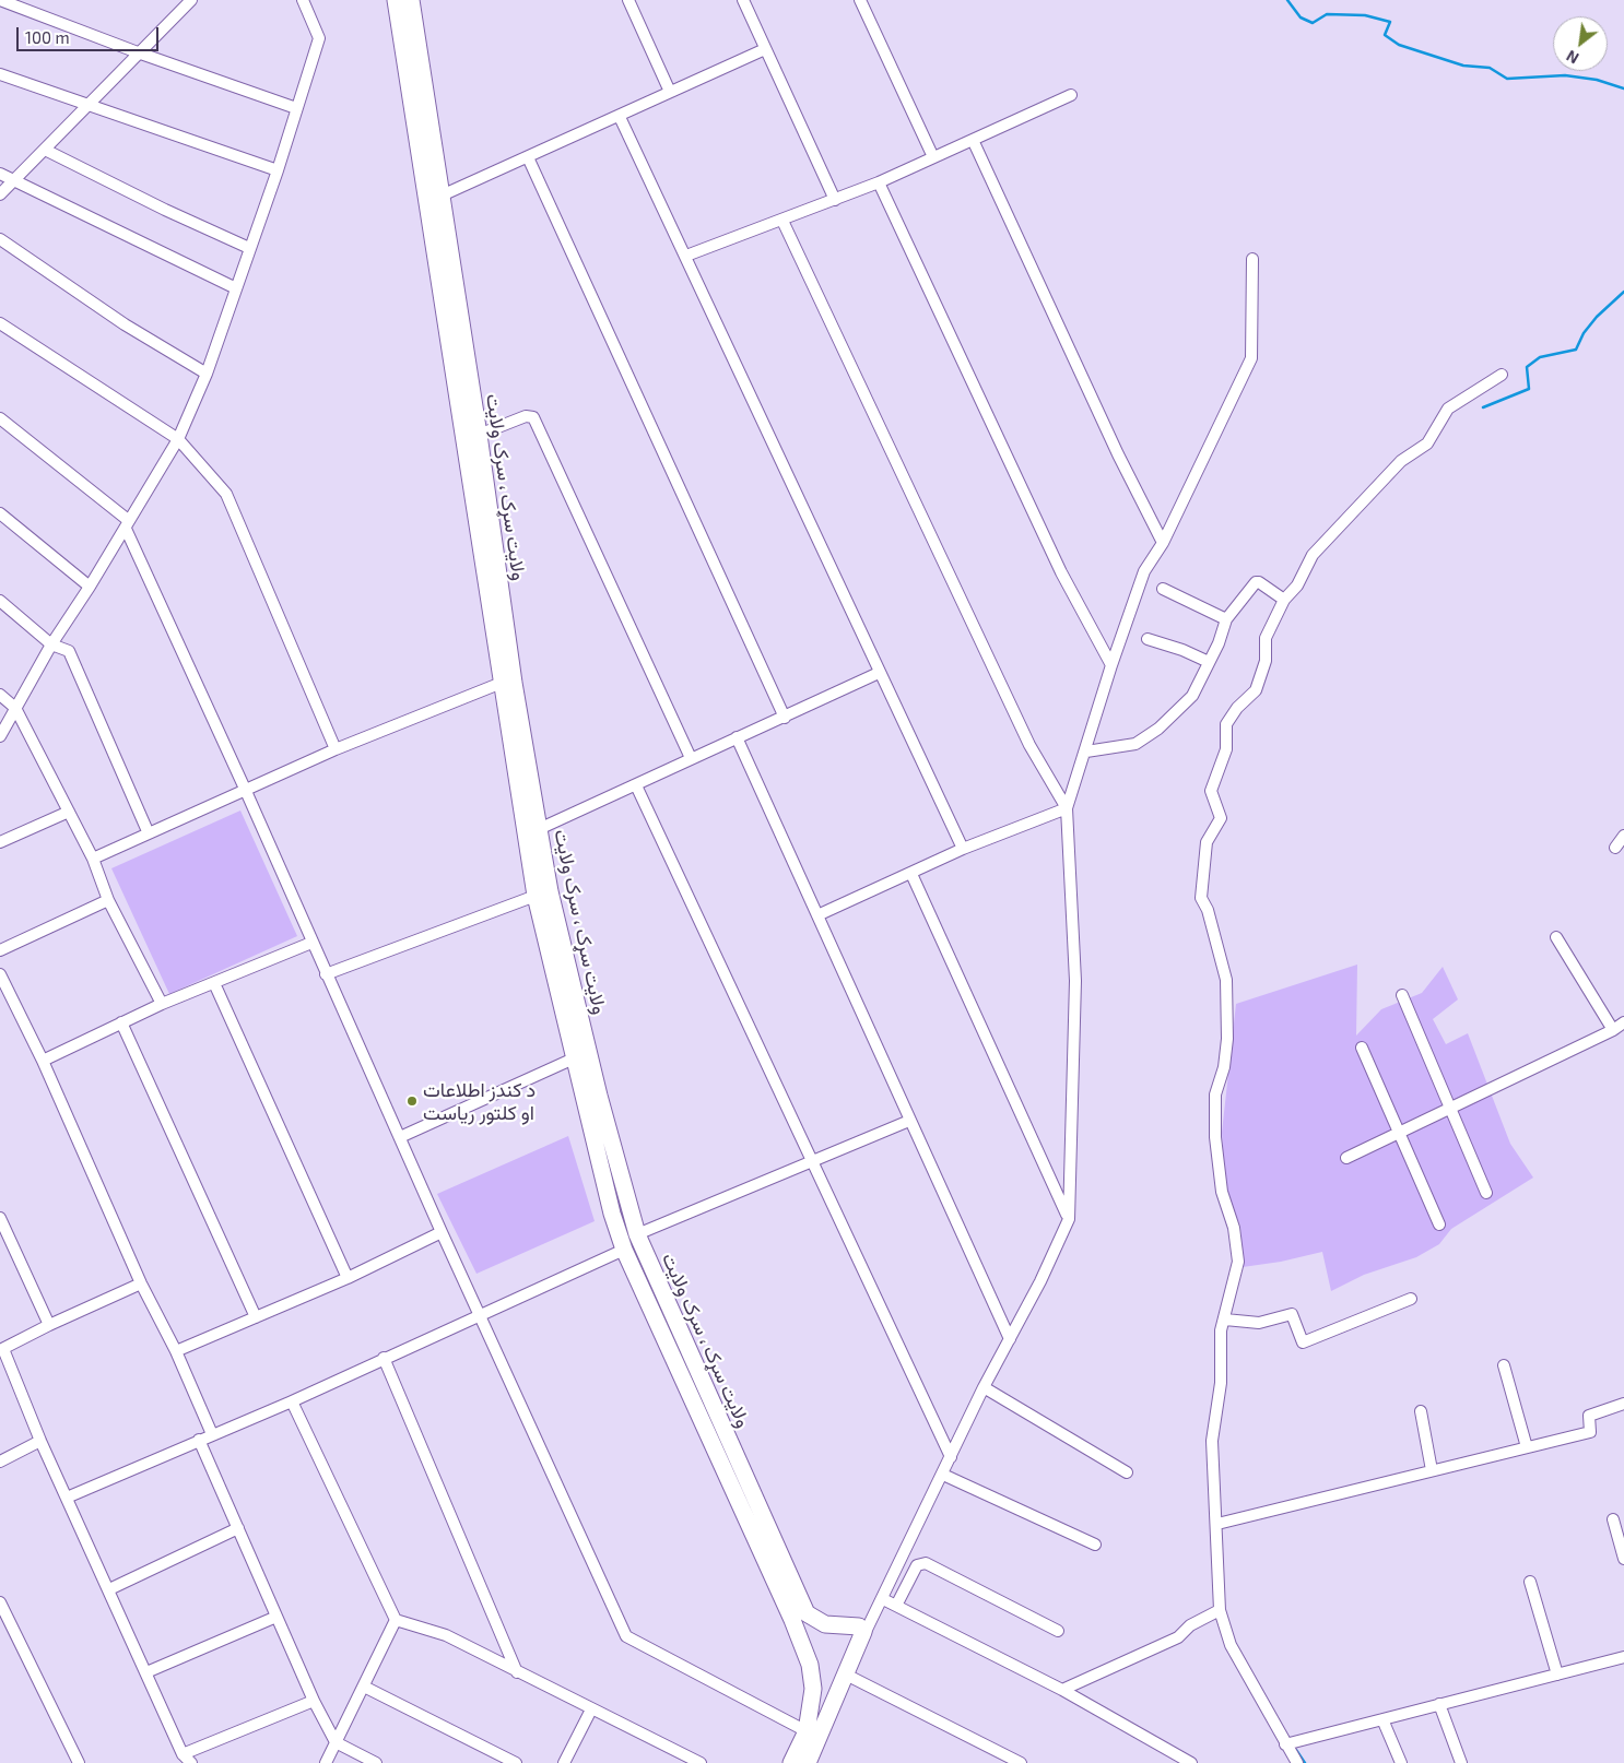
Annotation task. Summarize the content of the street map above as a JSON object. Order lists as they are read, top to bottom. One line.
{"streets":{"main road":["ولایت سړک ، سرک ولایت"]},"places":["د کندز اطلاعات او کلتور ریاست"],"scale_bar":"100 m","north":"bottom left"}
